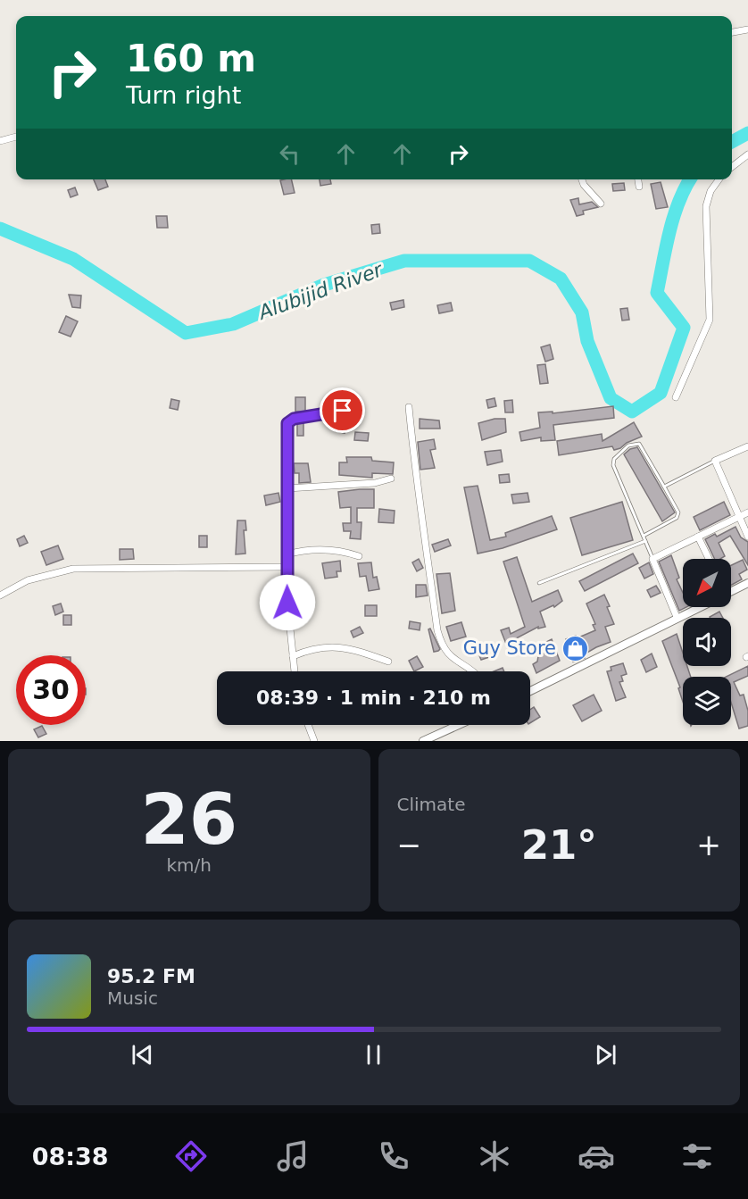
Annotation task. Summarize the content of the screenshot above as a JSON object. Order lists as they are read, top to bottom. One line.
{"water":["Alubijid River"],"places":{"shop":["Guy Store"]},"north":"bottom left","page":{"turn":["160 m","Turn right"],"limit":"30","trip":"08:39 · 1 min · 210 m","tile":[["26","km/h"],"Climate"],"heat":["−","21°","+"],"song":["95.2 FM","Music"],"tabs":"08:38"}}
